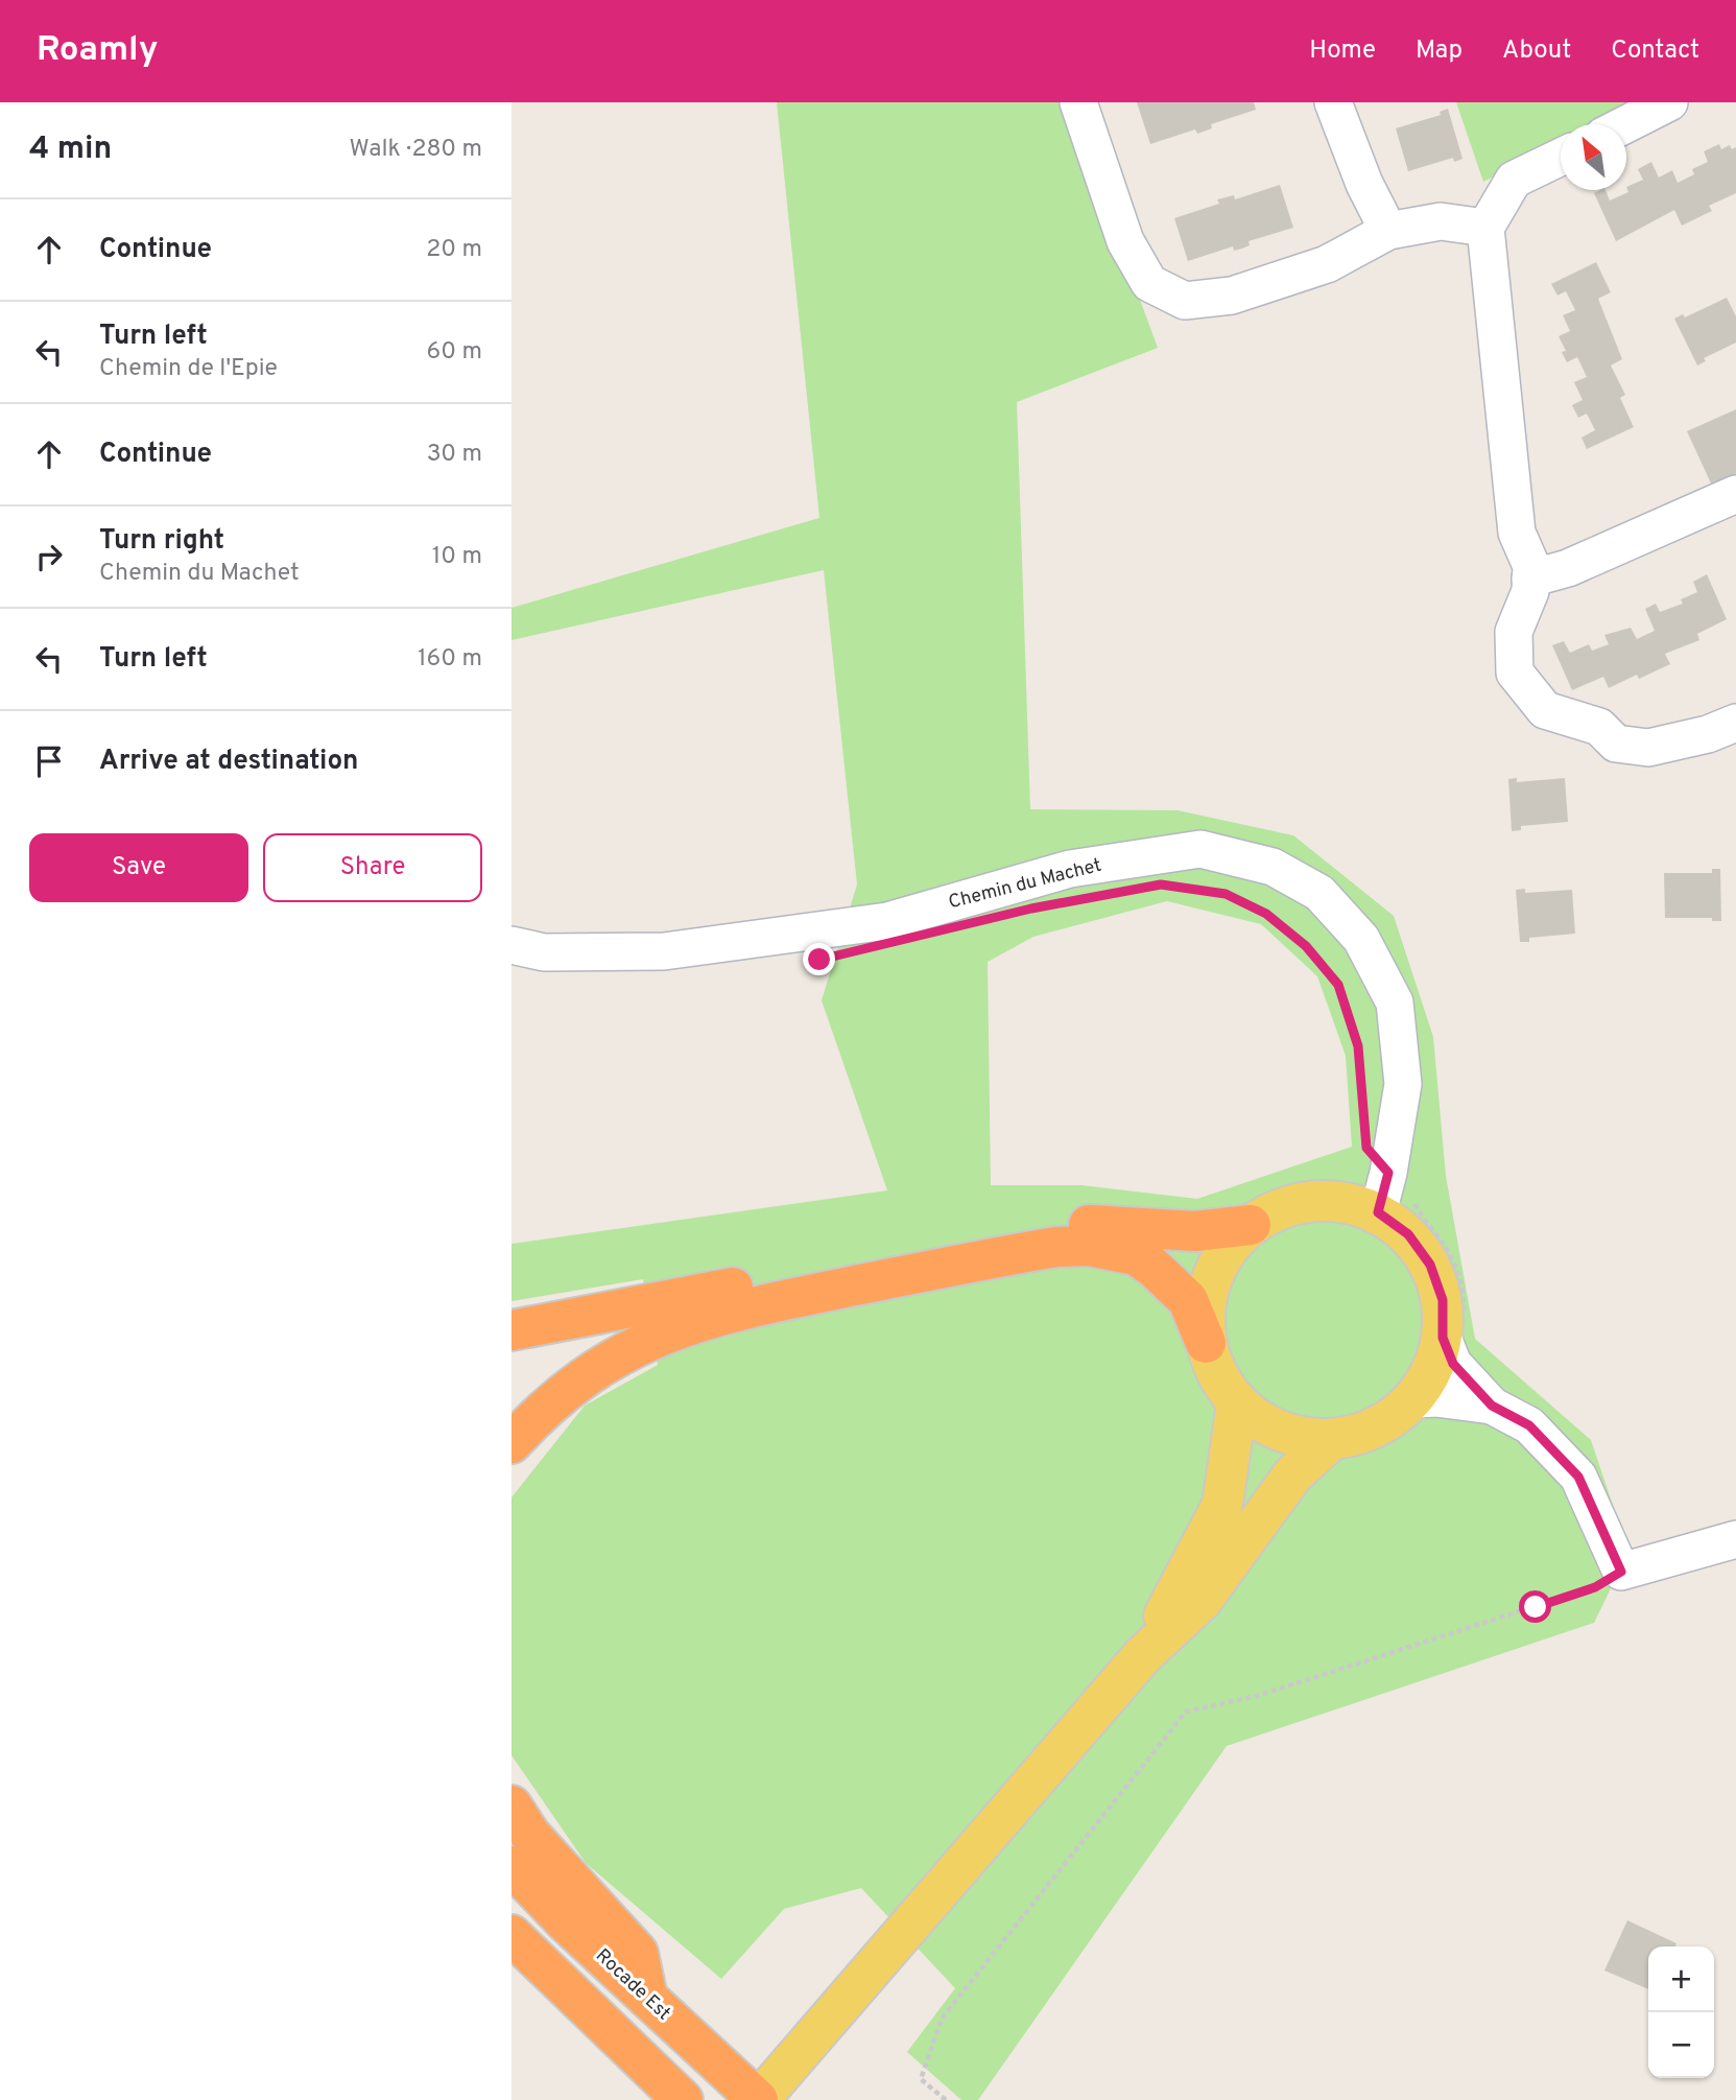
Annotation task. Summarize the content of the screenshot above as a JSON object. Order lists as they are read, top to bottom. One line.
{"streets":{"highway":["Rocade Est"],"street":["Chemin du Machet"]},"north":"top left","page":{"header":"Roamly","nav":["Home","Map","About","Contact"],"heading":["4 min","Walk · 280 m"],"list":[["Continue","20 m"],["Turn left","Chemin de l'Epie","60 m"],["Continue","30 m"],["Turn right","Chemin du Machet","10 m"],["Turn left","160 m"],"Arrive at destination"],"buttons":["Save","Share"],"map_buttons":["+","−"]}}
